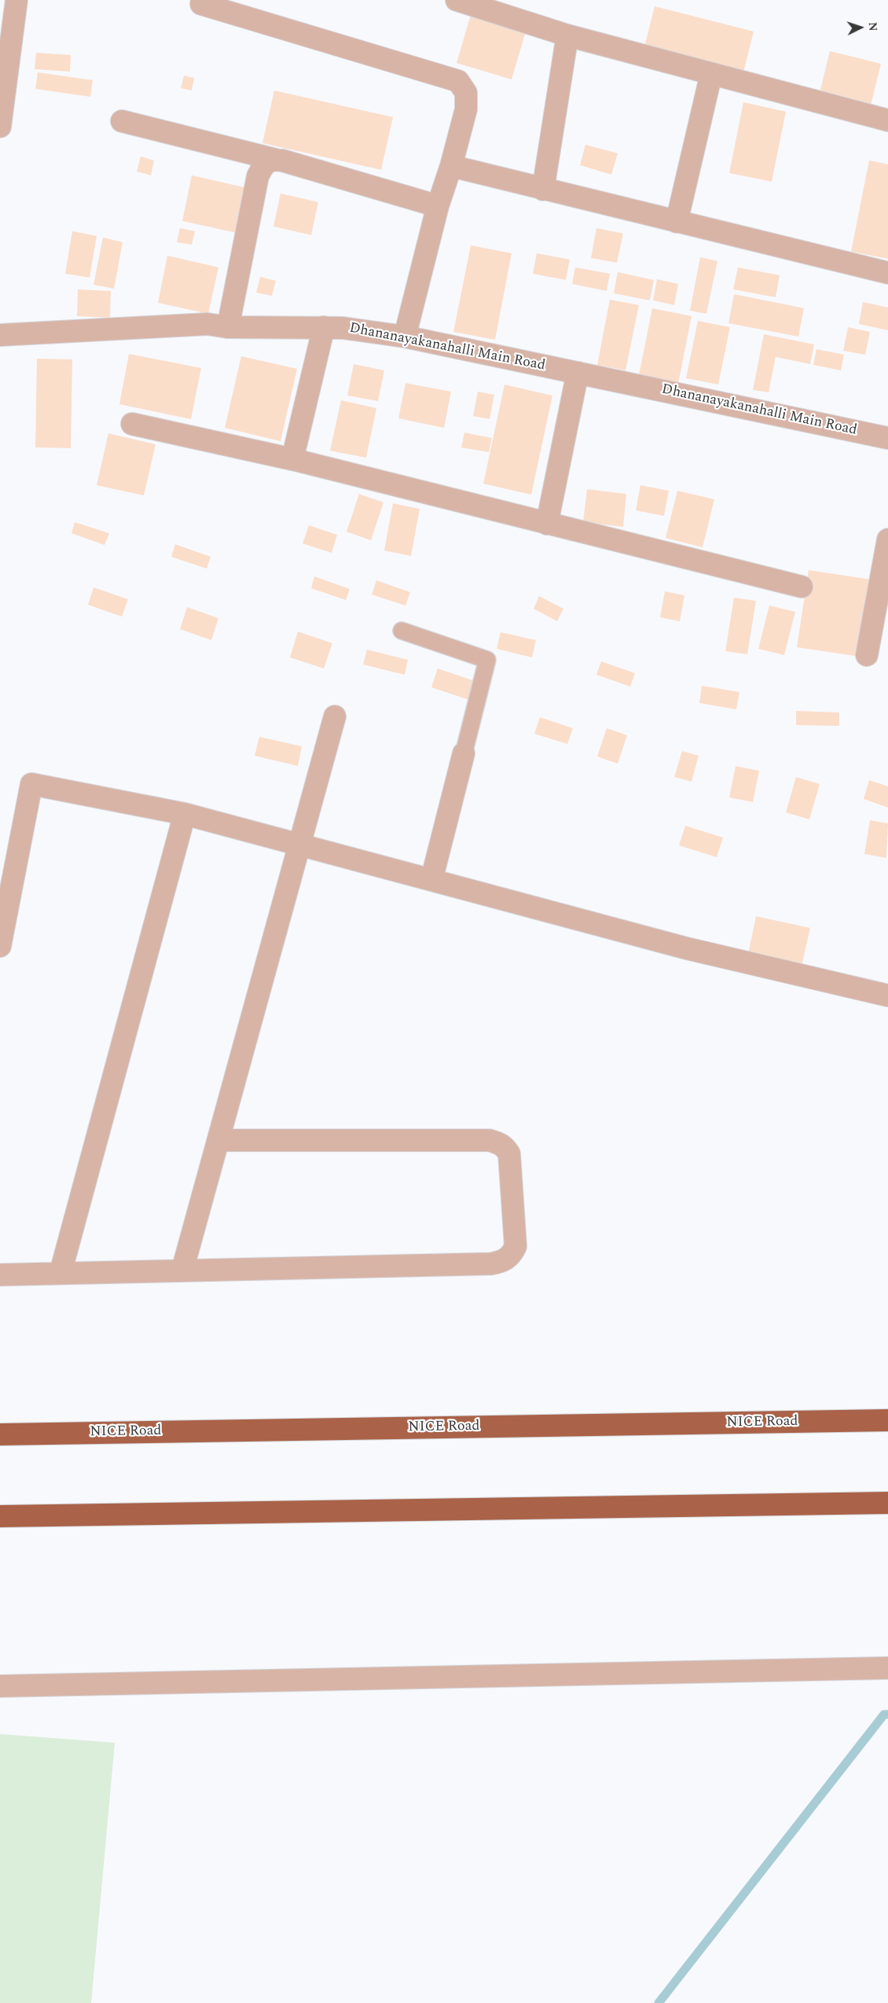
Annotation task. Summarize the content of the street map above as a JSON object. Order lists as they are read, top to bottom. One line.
{"streets":{"highway":["NICE Road"],"street":["Dhananayakanahalli Main Road"]},"north":"right"}
